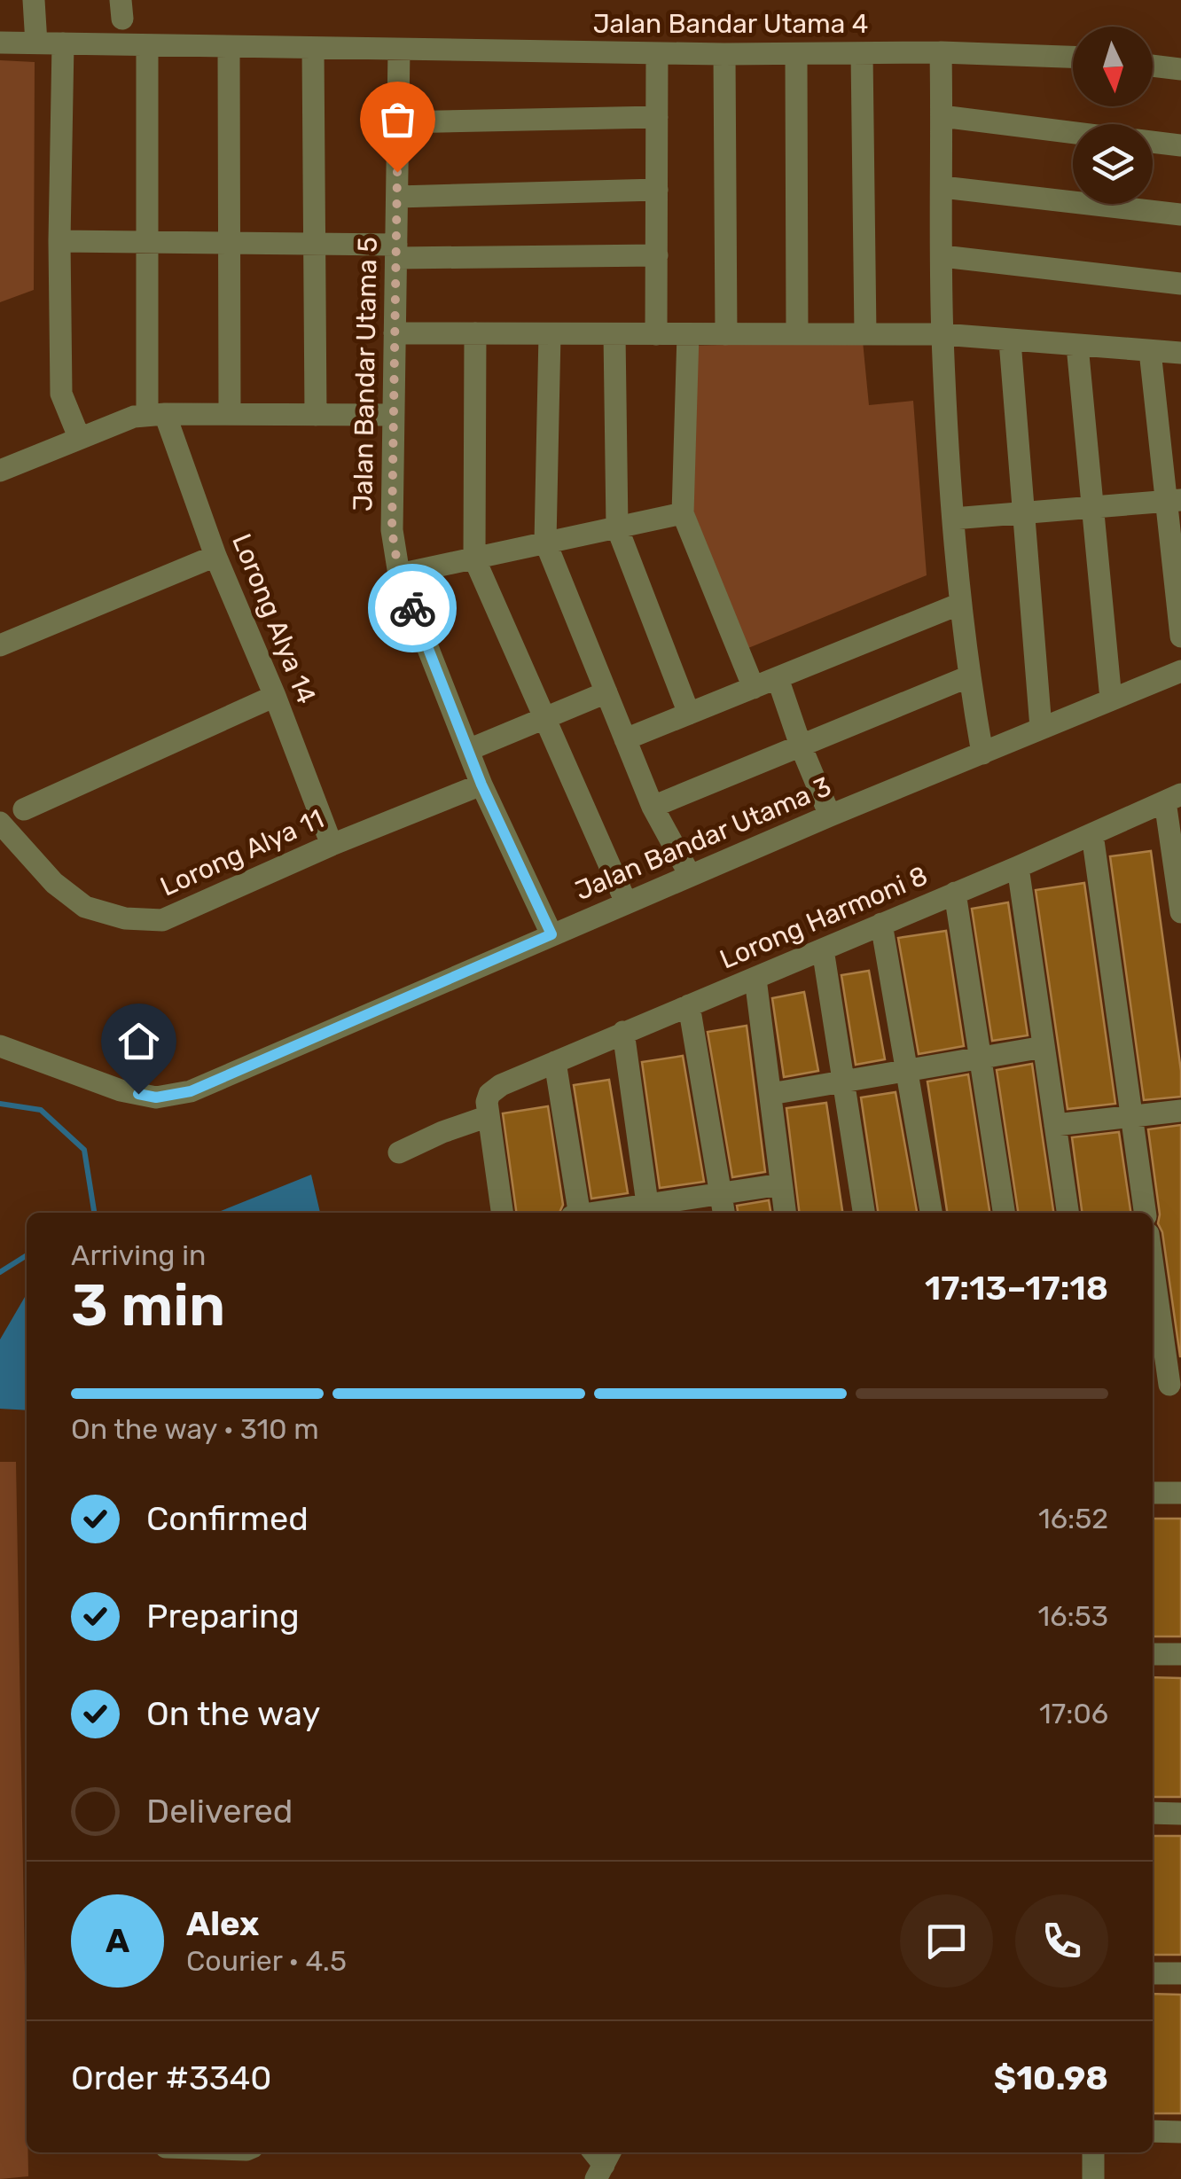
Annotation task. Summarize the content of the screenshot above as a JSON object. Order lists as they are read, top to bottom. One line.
{"streets":{"street":["Jalan Bandar Utama 4","Jalan Bandar Utama 5","Lorong Alya 14","Jalan Bandar Utama 3","Lorong Alya 11","Lorong Harmoni 8"]},"crossings":[["Jalan Bandar Utama 4","Jalan Bandar Utama 5"],["Jalan Bandar Utama 4","Lorong Alya 14"],["Jalan Bandar Utama 5","Jalan Bandar Utama 3"],["Jalan Bandar Utama 5","Lorong Alya 11"],["Lorong Alya 14","Lorong Alya 11"]],"north":"bottom","page":{"heading":["3 min","Arriving in","17:13–17:18"],"panel":["Alex","Courier · 4.5","Order #3340","$10.98"],"bar":"On the way · 310 m","list":[["Confirmed","16:52"],["Preparing","16:53"],["On the way","17:06"],"Delivered"],"round":"A"}}
